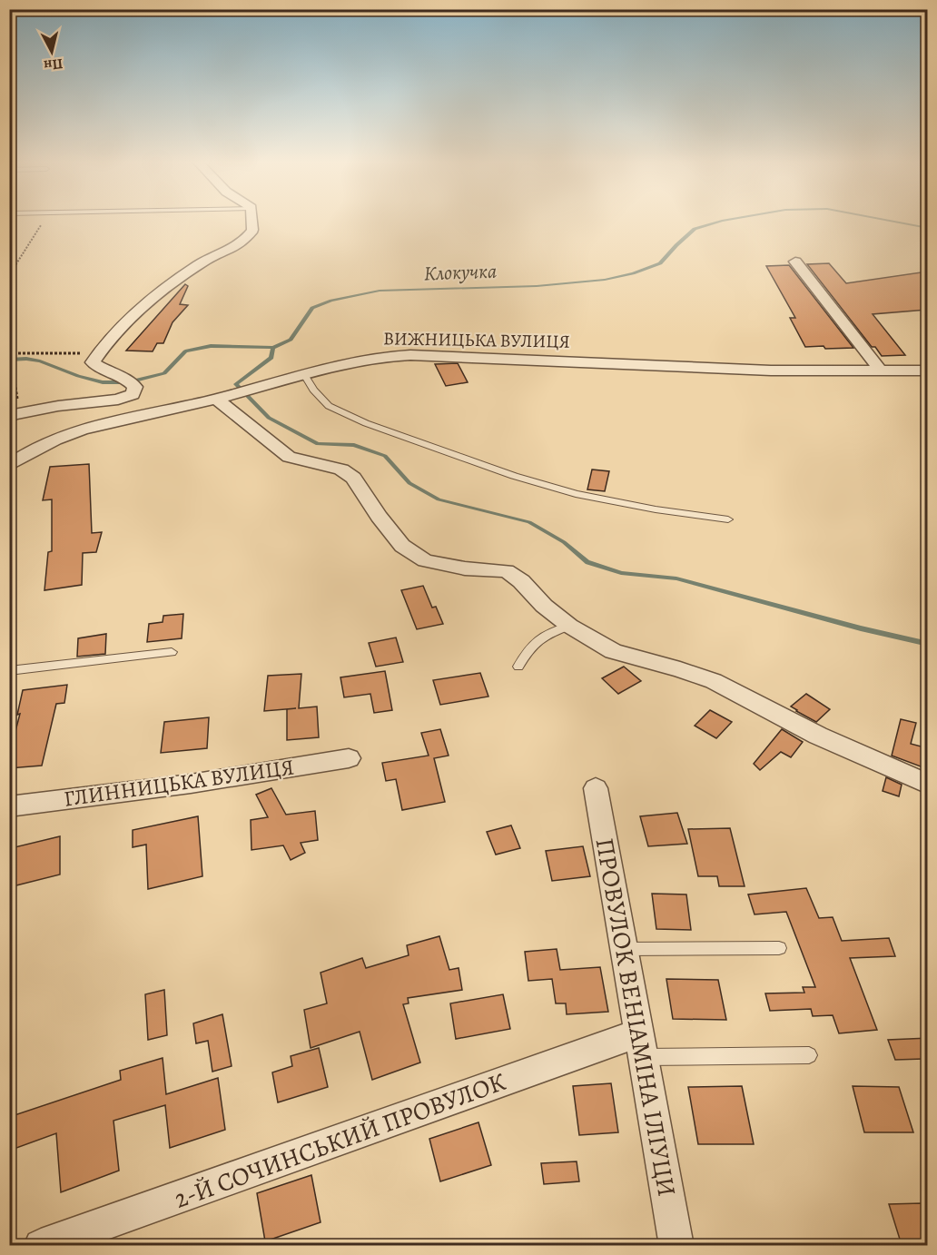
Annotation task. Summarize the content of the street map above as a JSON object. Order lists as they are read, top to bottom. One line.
{"streets":{"street":["ВИЖНИЦЬКА ВУЛИЦЯ","ГЛИННИЦЬКА ВУЛИЦЯ","ПРОВУЛОК ВЕНІАМІНА ІЛІУЦИ","2-Й СОЧИНСЬКИЙ ПРОВУЛОК"]},"crossings":[["ПРОВУЛОК ВЕНІАМІНА ІЛІУЦИ","2-Й СОЧИНСЬКИЙ ПРОВУЛОК"]],"water":["Клокучка"],"north":"bottom"}
